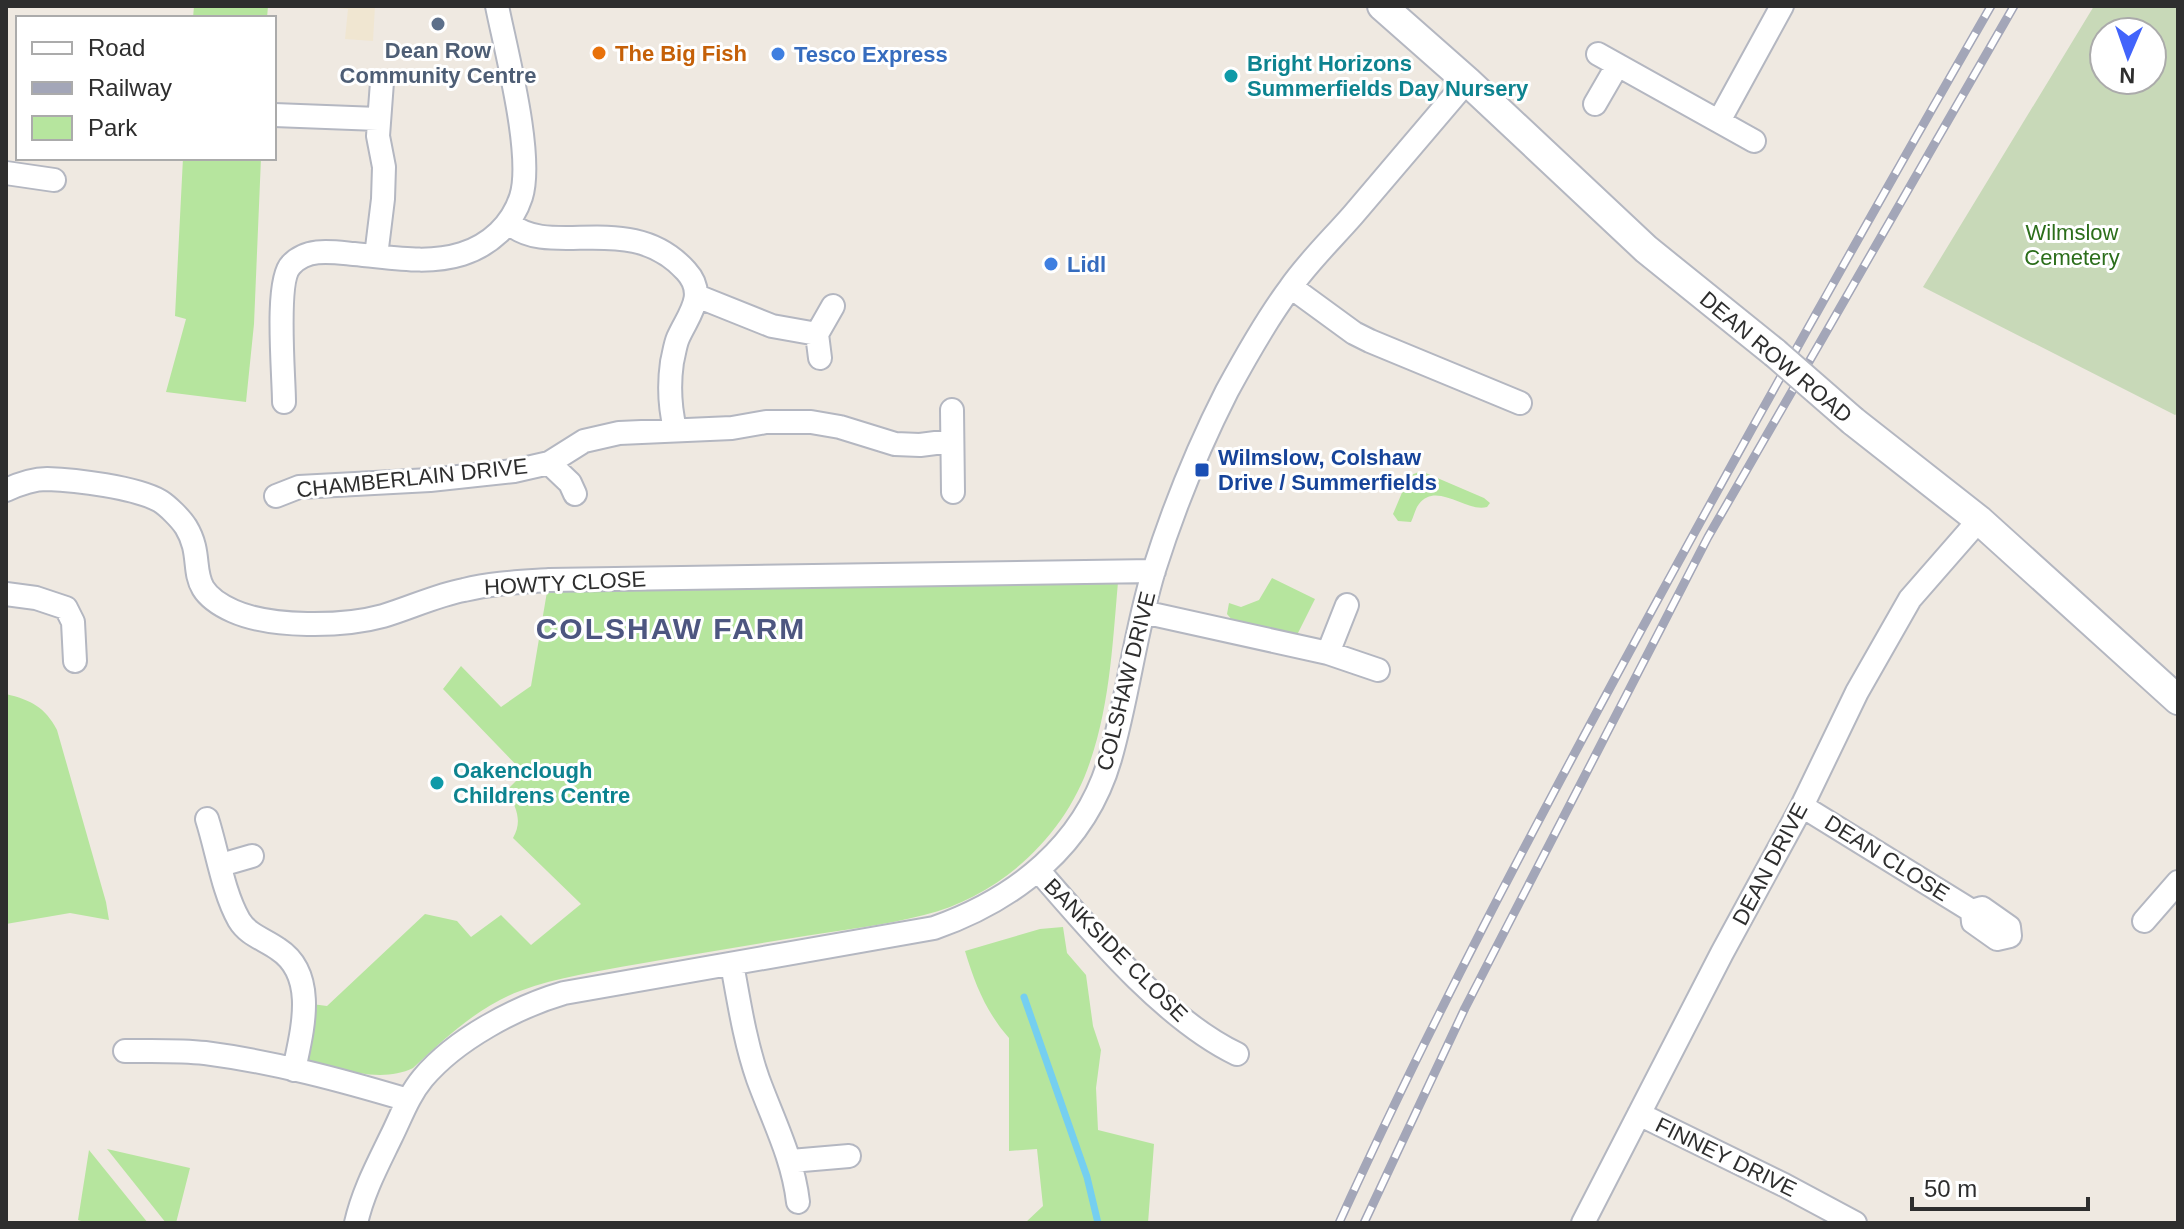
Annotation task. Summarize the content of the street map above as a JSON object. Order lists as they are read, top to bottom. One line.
{"streets":{"street":["DEAN ROW ROAD","CHAMBERLAIN DRIVE","HOWTY CLOSE","COLSHAW DRIVE","DEAN CLOSE","DEAN DRIVE","BANKSIDE CLOSE","FINNEY DRIVE"]},"crossings":[["DEAN ROW ROAD","COLSHAW DRIVE"],["DEAN ROW ROAD","DEAN DRIVE"],["HOWTY CLOSE","COLSHAW DRIVE"],["COLSHAW DRIVE","BANKSIDE CLOSE"],["DEAN CLOSE","DEAN DRIVE"],["DEAN DRIVE","FINNEY DRIVE"]],"districts":["COLSHAW FARM"],"parks":["Wilmslow Cemetery"],"places":{"other":["Dean Row Community Centre","The Big Fish","Tesco Express","Bright Horizons Summerfields Day Nursery","Lidl","Oakenclough Childrens Centre"],"transit":["Wilmslow, Colshaw Drive / Summerfields"]},"legend":["Road","Railway","Park"],"scale_bar":"50 m","north":"bottom"}
